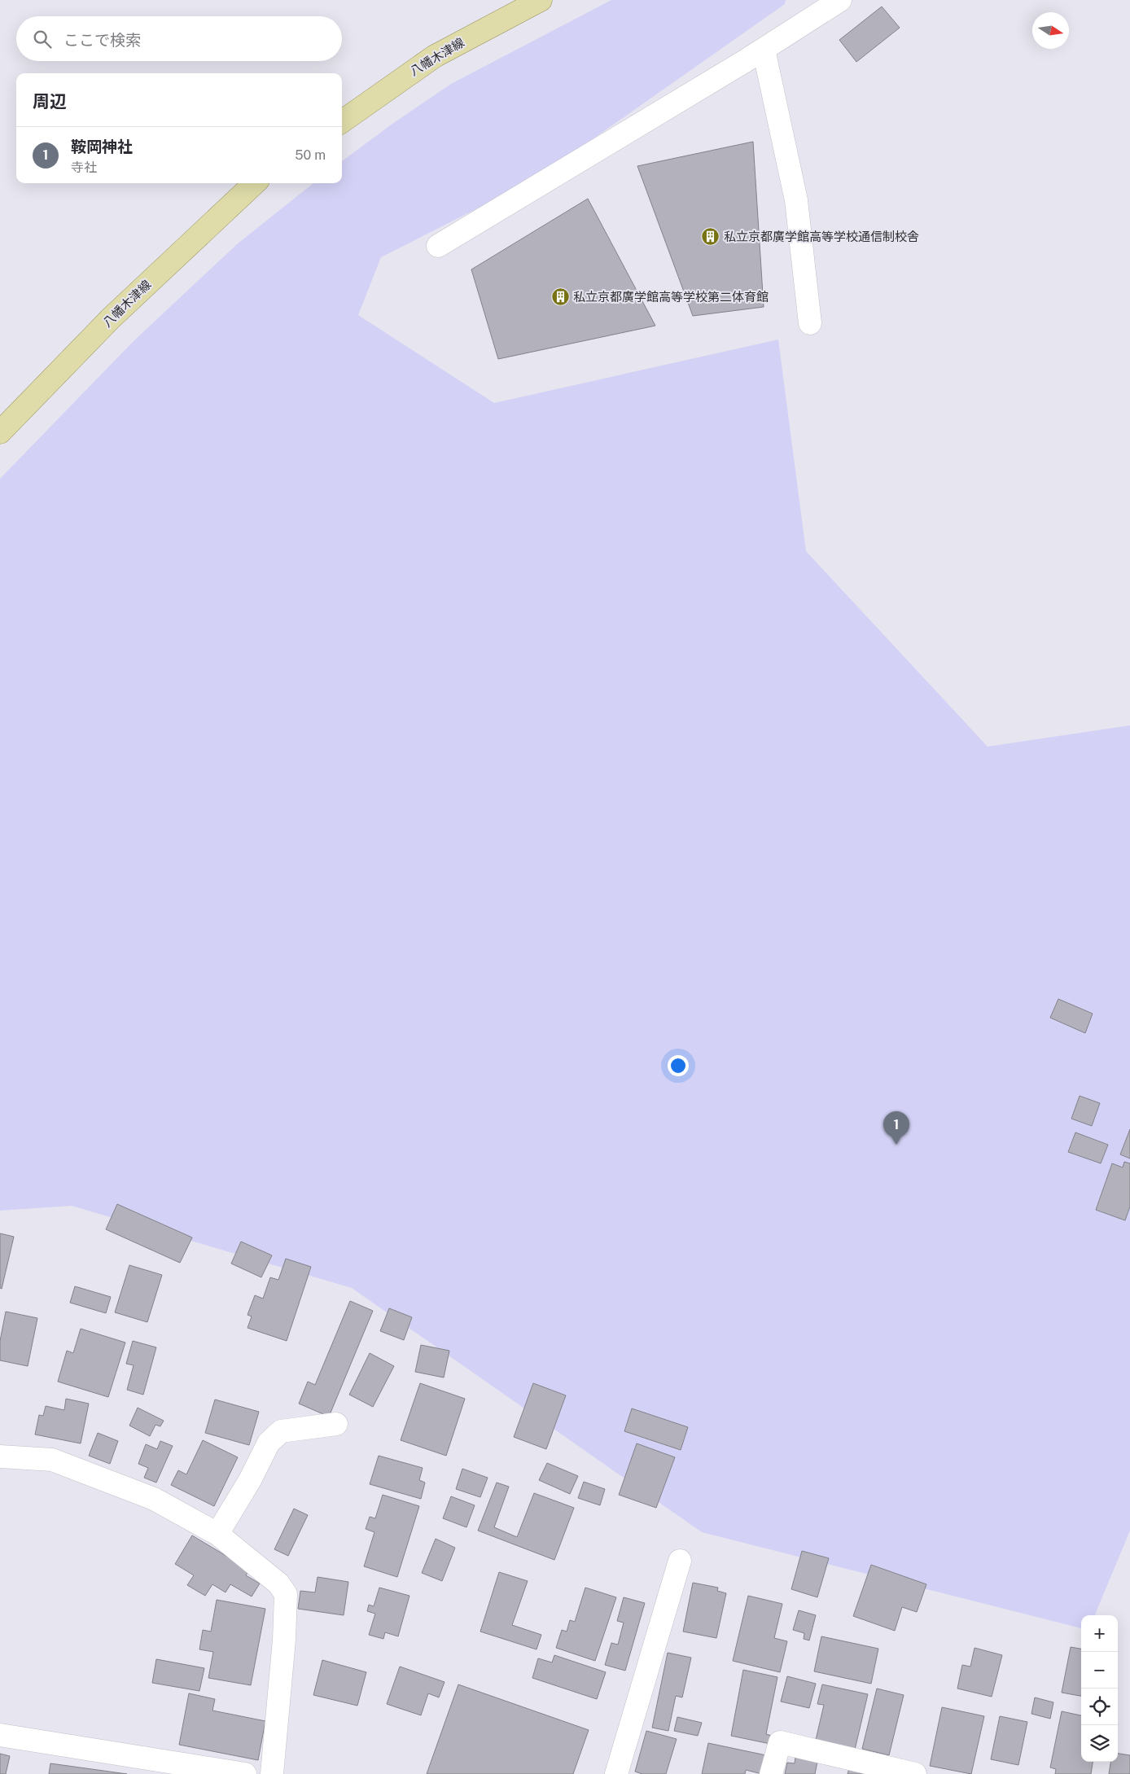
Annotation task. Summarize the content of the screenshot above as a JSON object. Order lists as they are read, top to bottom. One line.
{"streets":{"main road":["八幡木津線"]},"places":{"building":["私立京都廣学館高等学校通信制校舎","私立京都廣学館高等学校第二体育館"]},"north":"right","page":{"search":"ここで検索","heading":"周辺","list":[{"mark":"1","name":"鞍岡神社","note":"寺社","value":"50 m"}],"pins":"1","map_buttons":["+","−"]}}
